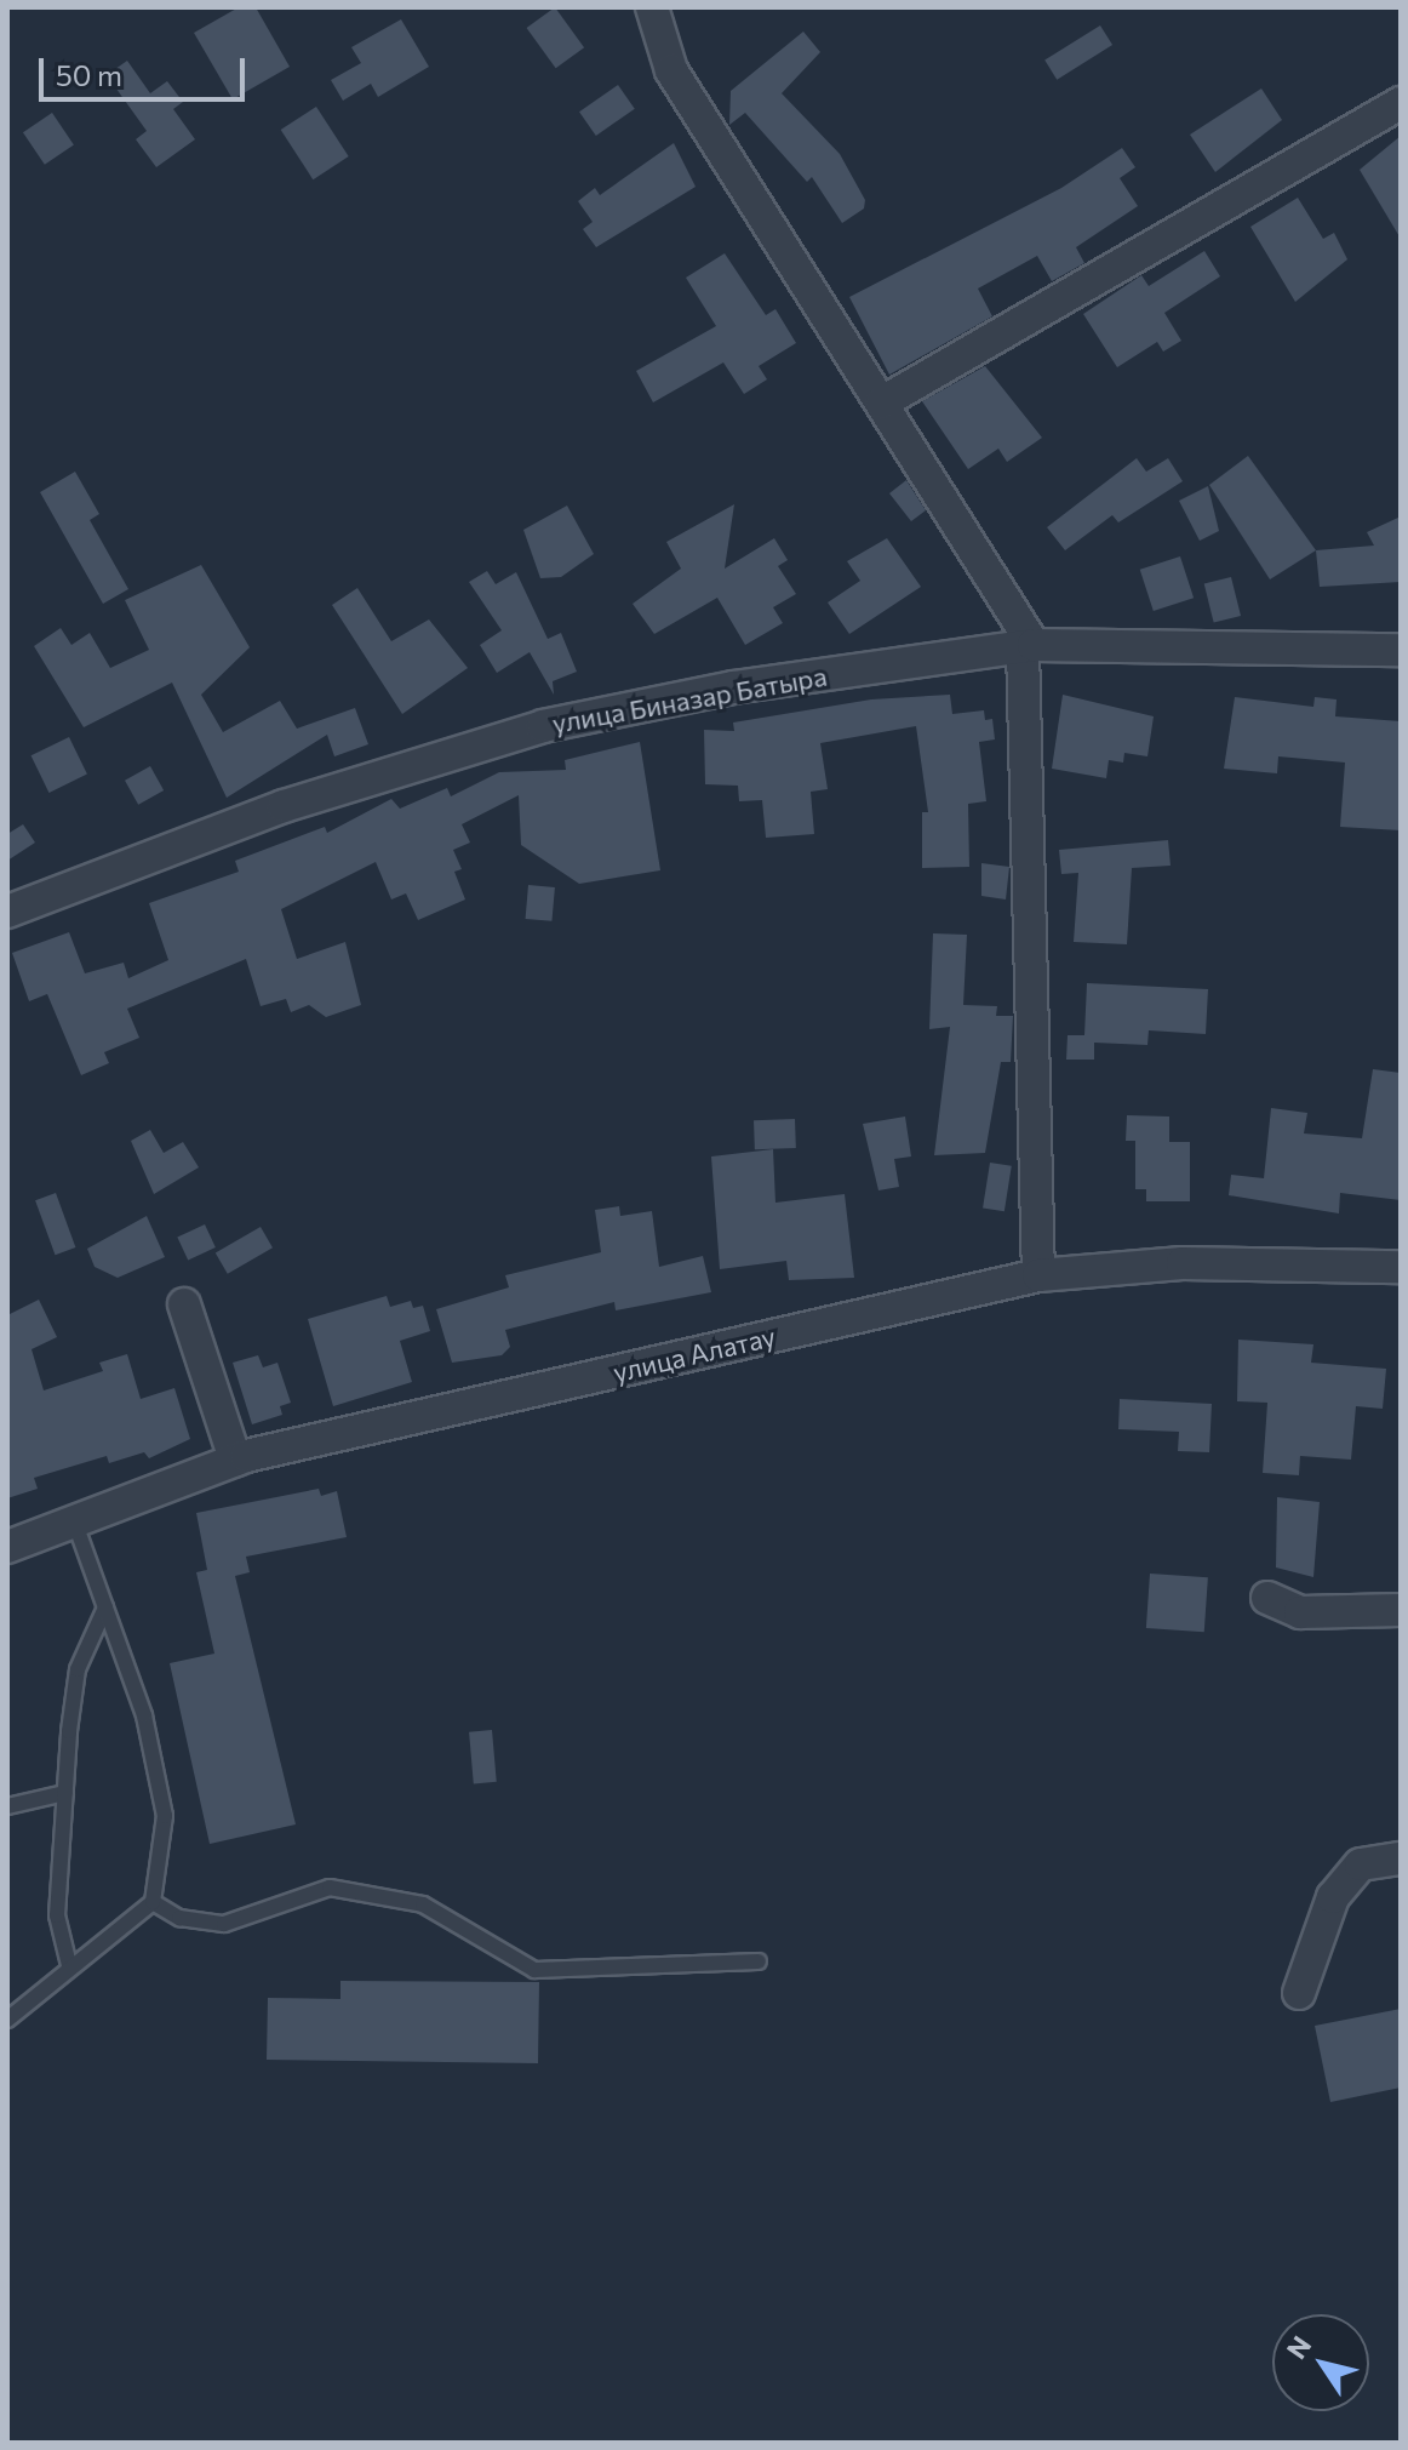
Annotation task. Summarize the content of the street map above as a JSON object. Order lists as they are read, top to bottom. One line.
{"streets":{"street":["улица Биназар Батыра","улица Алатау"]},"scale_bar":"50 m","north":"top left"}
